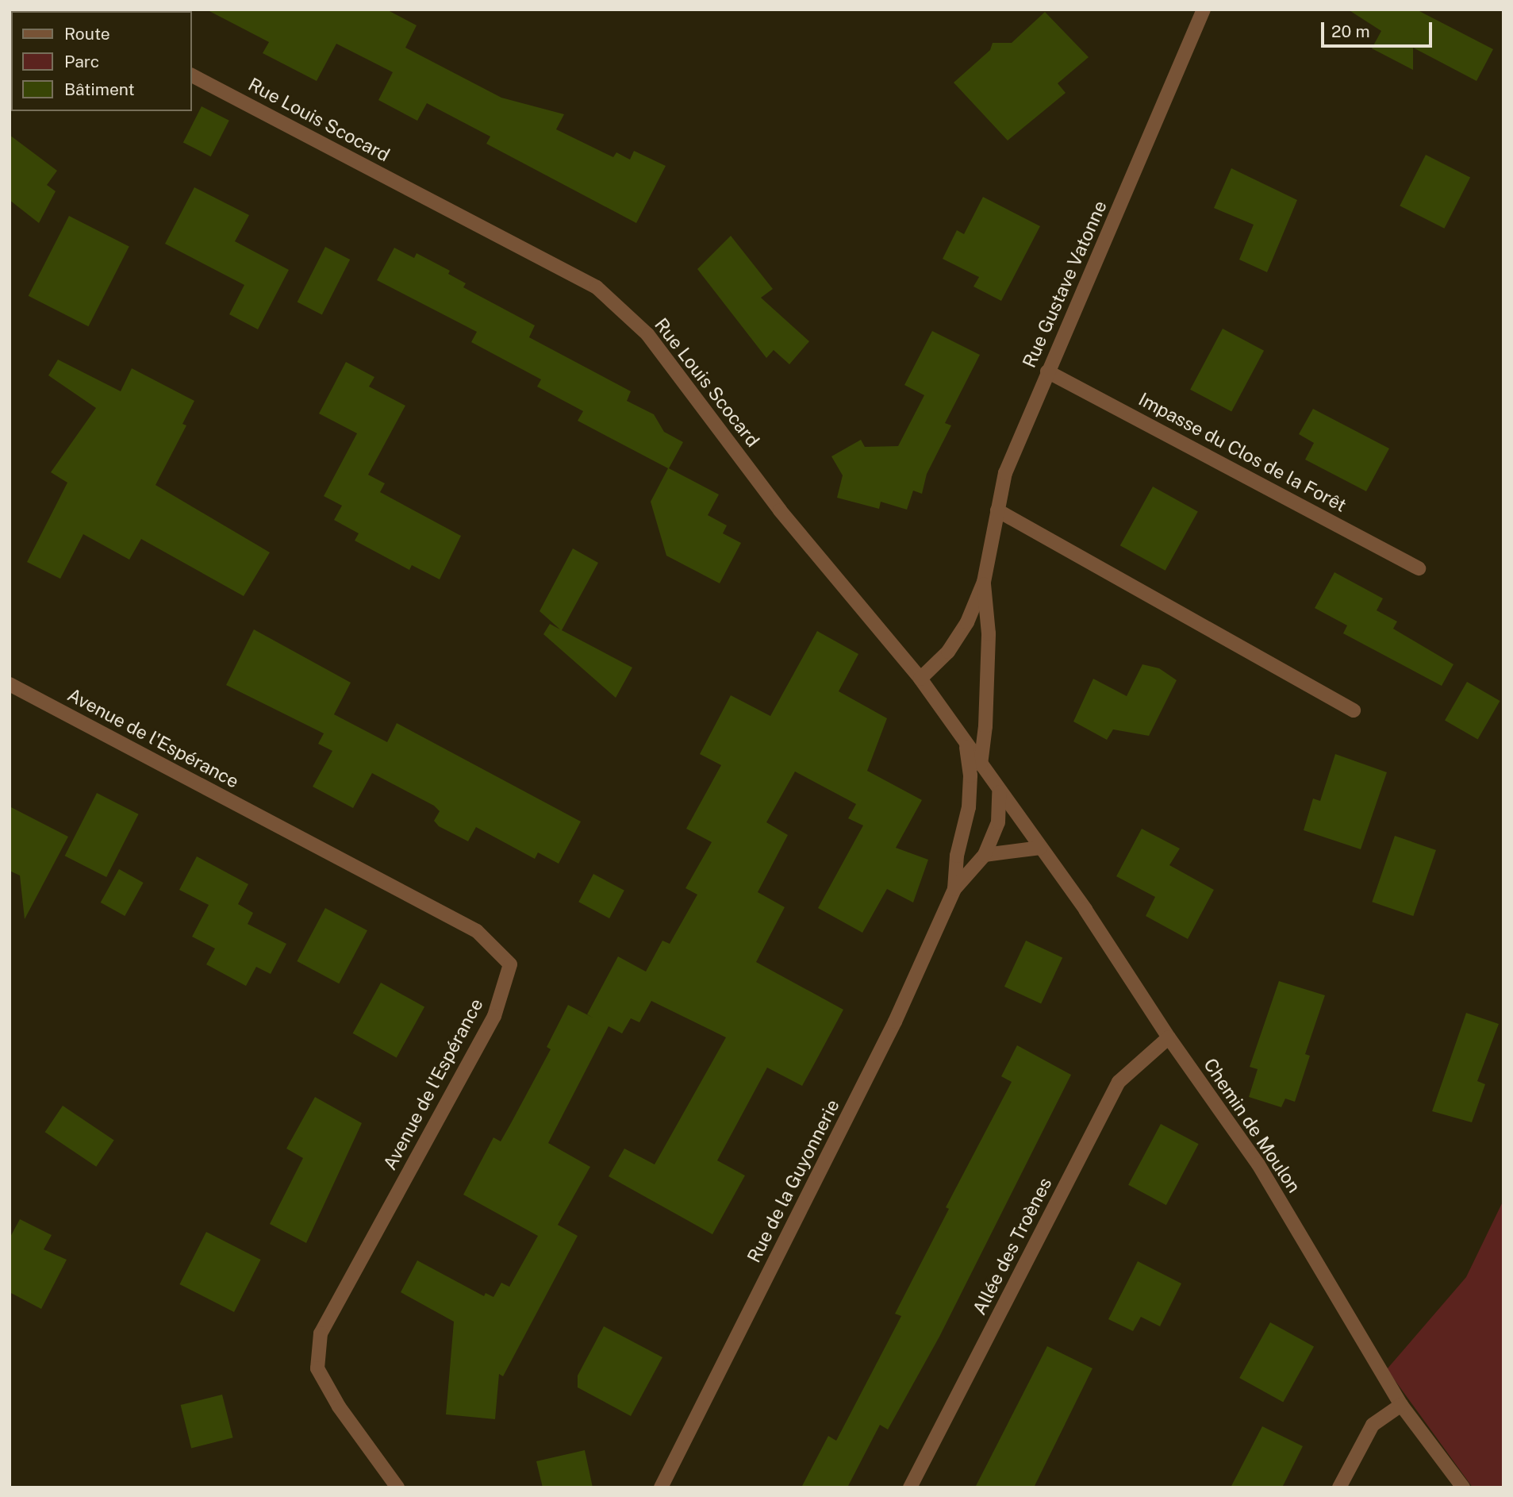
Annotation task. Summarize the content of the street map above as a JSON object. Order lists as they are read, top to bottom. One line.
{"streets":{"street":["Rue Louis Scocard","Rue Gustave Vatonne","Impasse du Clos de la Forêt","Avenue de l'Espérance","Chemin de Moulon","Rue de la Guyonnerie","Allée des Troènes"]},"crossings":[["Rue Louis Scocard","Rue Gustave Vatonne"],["Rue Louis Scocard","Chemin de Moulon"],["Rue Louis Scocard","Rue de la Guyonnerie"],["Rue Gustave Vatonne","Impasse du Clos de la Forêt"],["Chemin de Moulon","Rue de la Guyonnerie"],["Chemin de Moulon","Allée des Troènes"]],"legend":["Route","Parc","Bâtiment"],"scale_bar":"20 m"}
